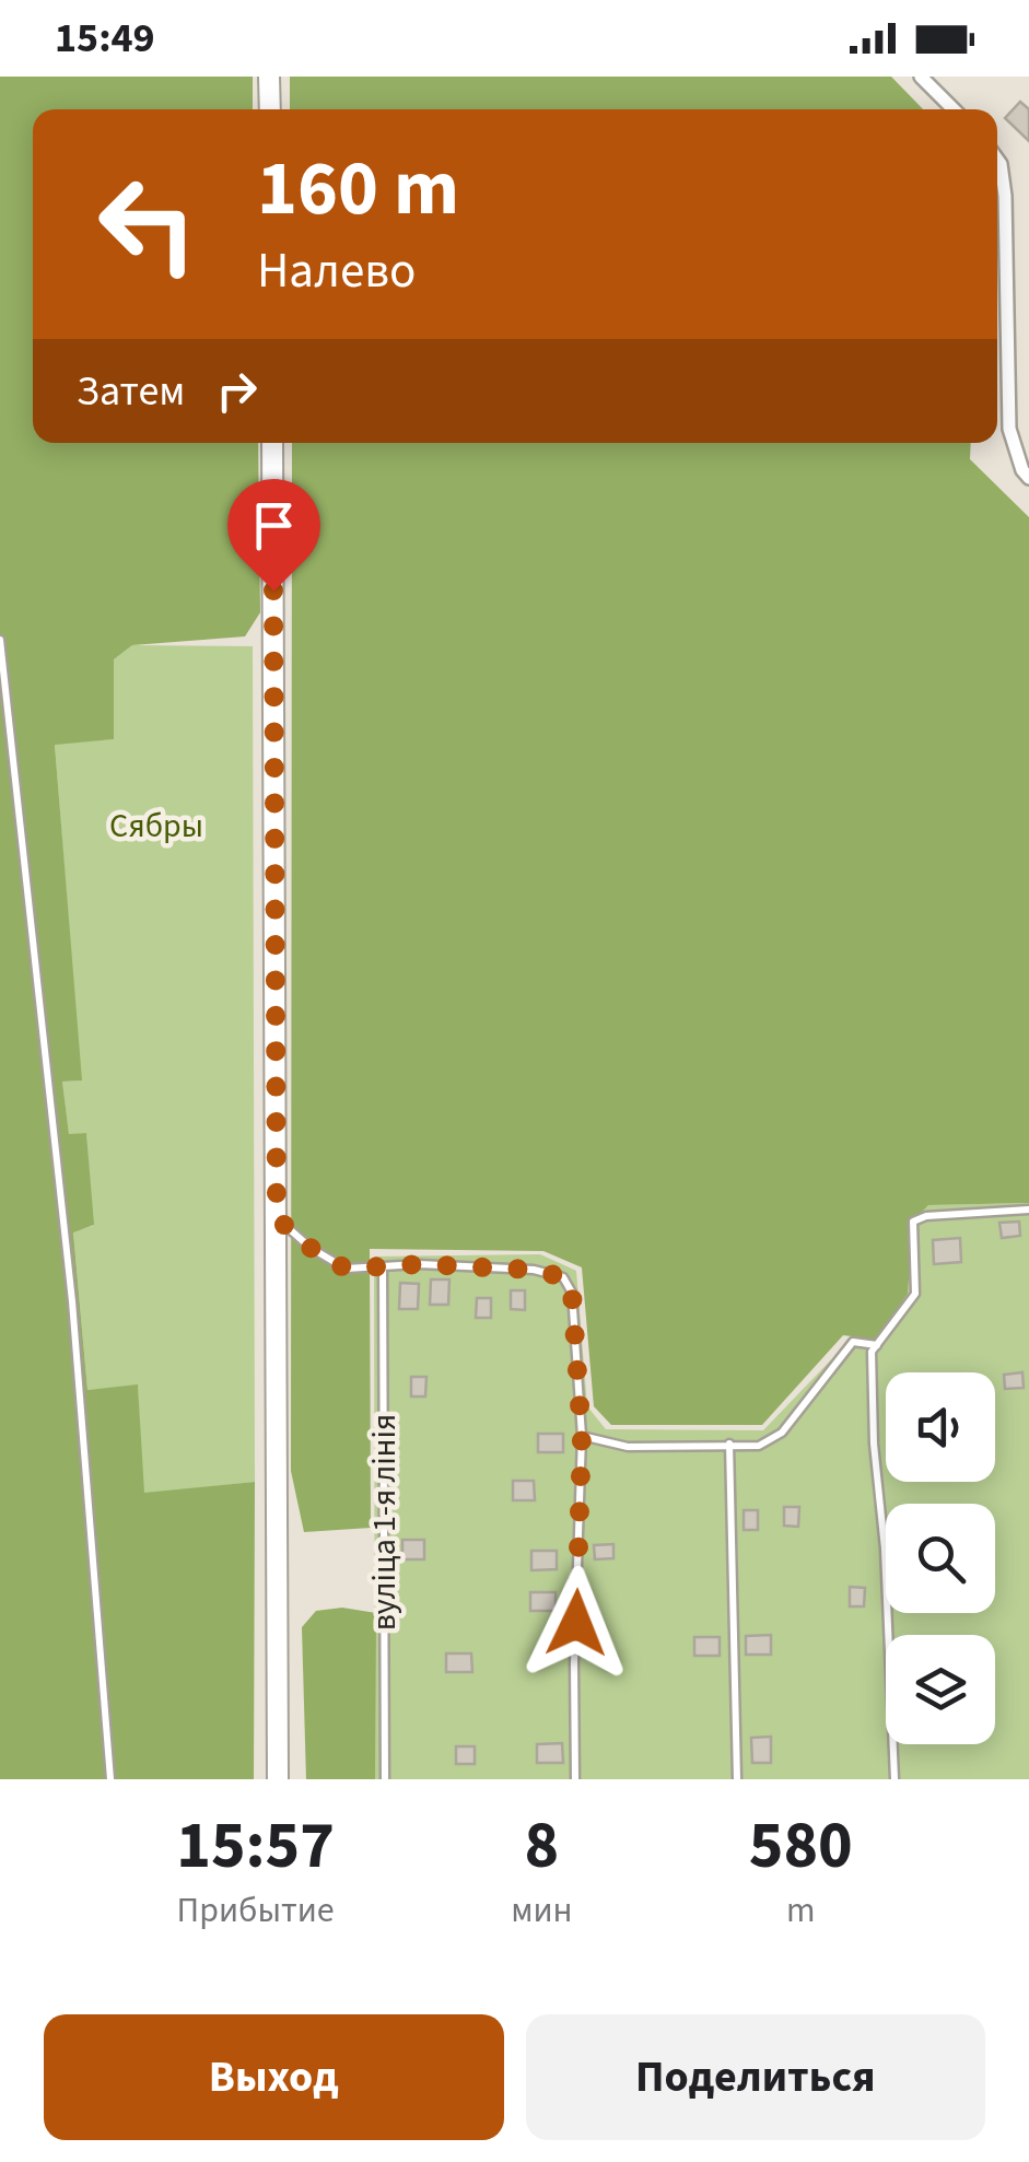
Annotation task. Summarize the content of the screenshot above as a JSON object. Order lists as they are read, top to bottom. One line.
{"streets":{"lane":["вуліца 1-я лінія"]},"parks":["Сябры"],"page":{"status":"15:49","turn":["160 m","Налево"],"then":"Затем","eta":["15:57","Прибытие","8","мин","580","m"],"buttons":["Выход","Поделиться"]}}
